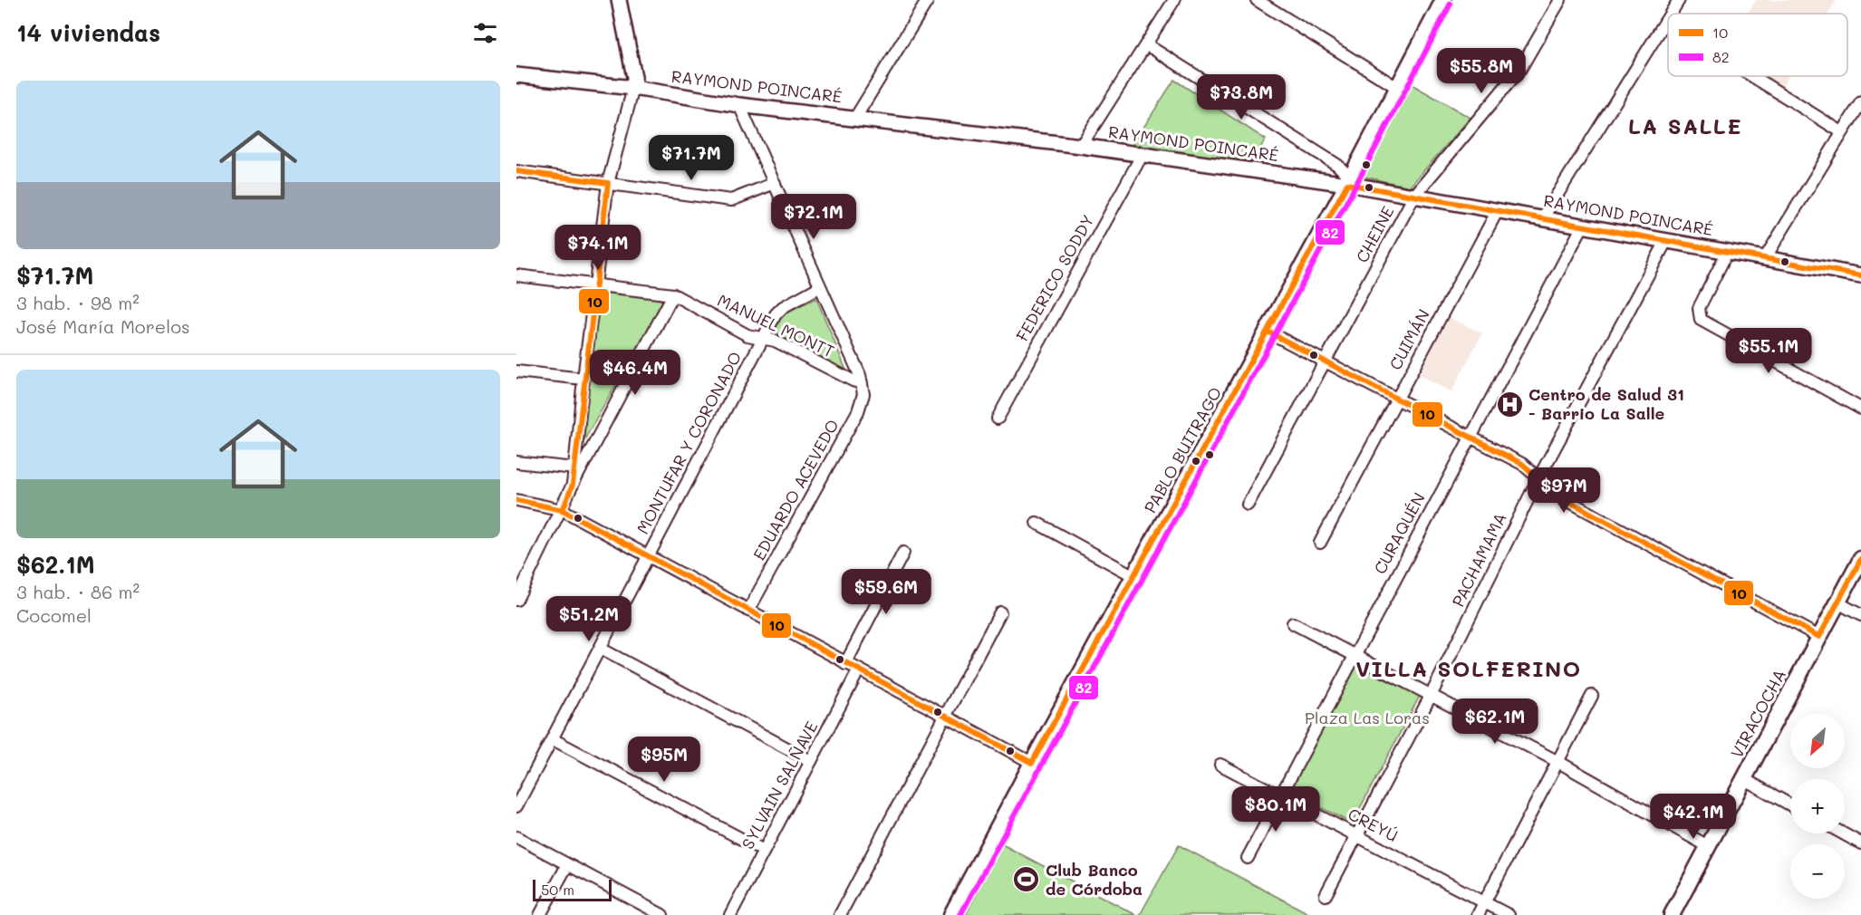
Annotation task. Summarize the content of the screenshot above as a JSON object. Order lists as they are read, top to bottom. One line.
{"streets":{"main road":["PABLO BUITRAGO","VIRACOCHA"],"street":["RAYMOND POINCARÉ","CHEINE","FEDERICO SODDY","MANUEL MONTT","CUIMÁN","MONTUFAR Y CORONADO","EDUARDO ACEVEDO","CURAQUÉN","PACHAMAMA","SYLVAIN SALÑAVE","CREYÚ"]},"crossings":[["RAYMOND POINCARÉ","CHEINE"],["RAYMOND POINCARÉ","FEDERICO SODDY"],["RAYMOND POINCARÉ","CUIMÁN"],["RAYMOND POINCARÉ","PABLO BUITRAGO"],["RAYMOND POINCARÉ","CURAQUÉN"],["RAYMOND POINCARÉ","PACHAMAMA"],["MANUEL MONTT","MONTUFAR Y CORONADO"],["MANUEL MONTT","EDUARDO ACEVEDO"],["CURAQUÉN","CREYÚ"],["PACHAMAMA","CREYÚ"]],"districts":["LA SALLE","VILLA SOLFERINO"],"parks":["Plaza Las Loras"],"places":{"hospital":["Centro de Salud 31 - Barrio La Salle"],"sports":["Club Banco de Córdoba"]},"lines":["transit line 82","transit line 10"],"legend":["10","82"],"scale_bar":"50 m","north":"bottom left","page":{"heading":"14 viviendas","price":["$55.8M","$73.8M","$71.7M","$72.1M","$74.1M","$55.1M","$46.4M","$97M","$59.6M","$51.2M","$62.1M","$95M","$80.1M","$42.1M"],"list":[{"name":"$71.7M","note":"3 hab. · 98 m² · José María Morelos"},{"name":"$62.1M","note":"3 hab. · 86 m² · Cocomel"}],"map_buttons":["+","−"],"scale":"50 m"}}
